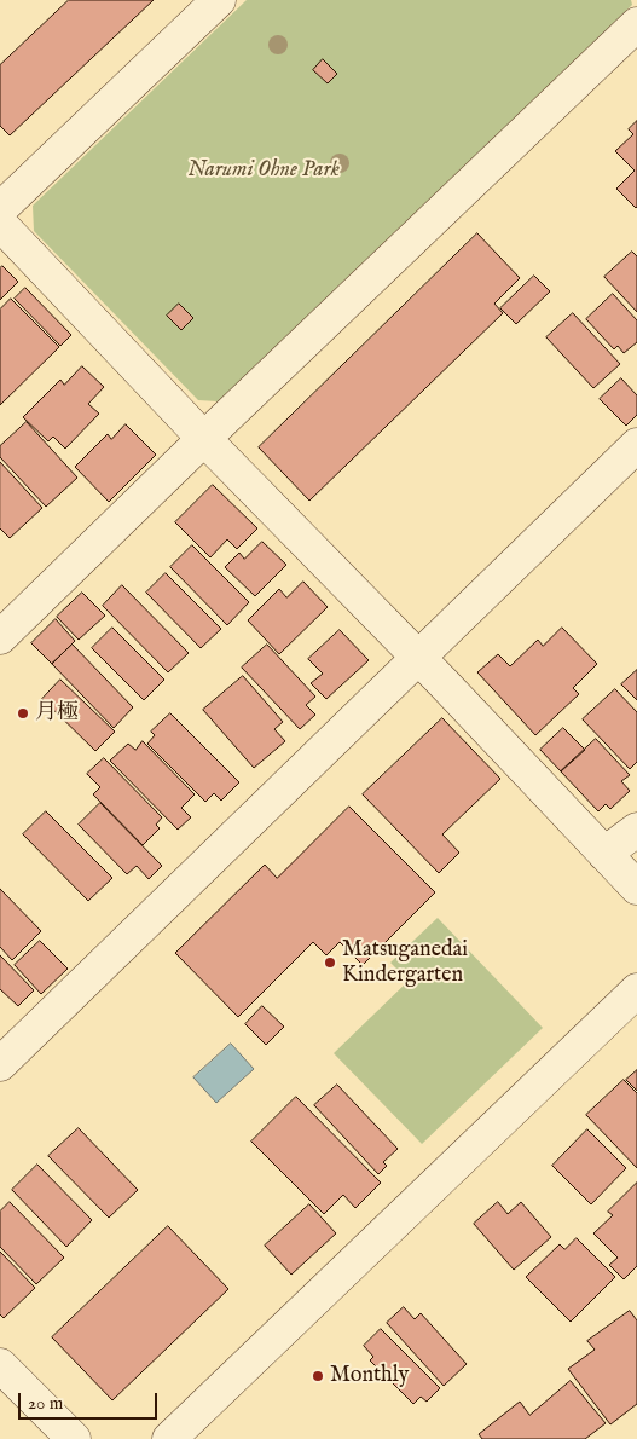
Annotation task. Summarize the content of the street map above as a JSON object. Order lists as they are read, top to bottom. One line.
{"parks":["Narumi Ohne Park"],"places":["月極","Matsuganedai Kindergarten","Monthly"],"scale_bar":"20 m"}
